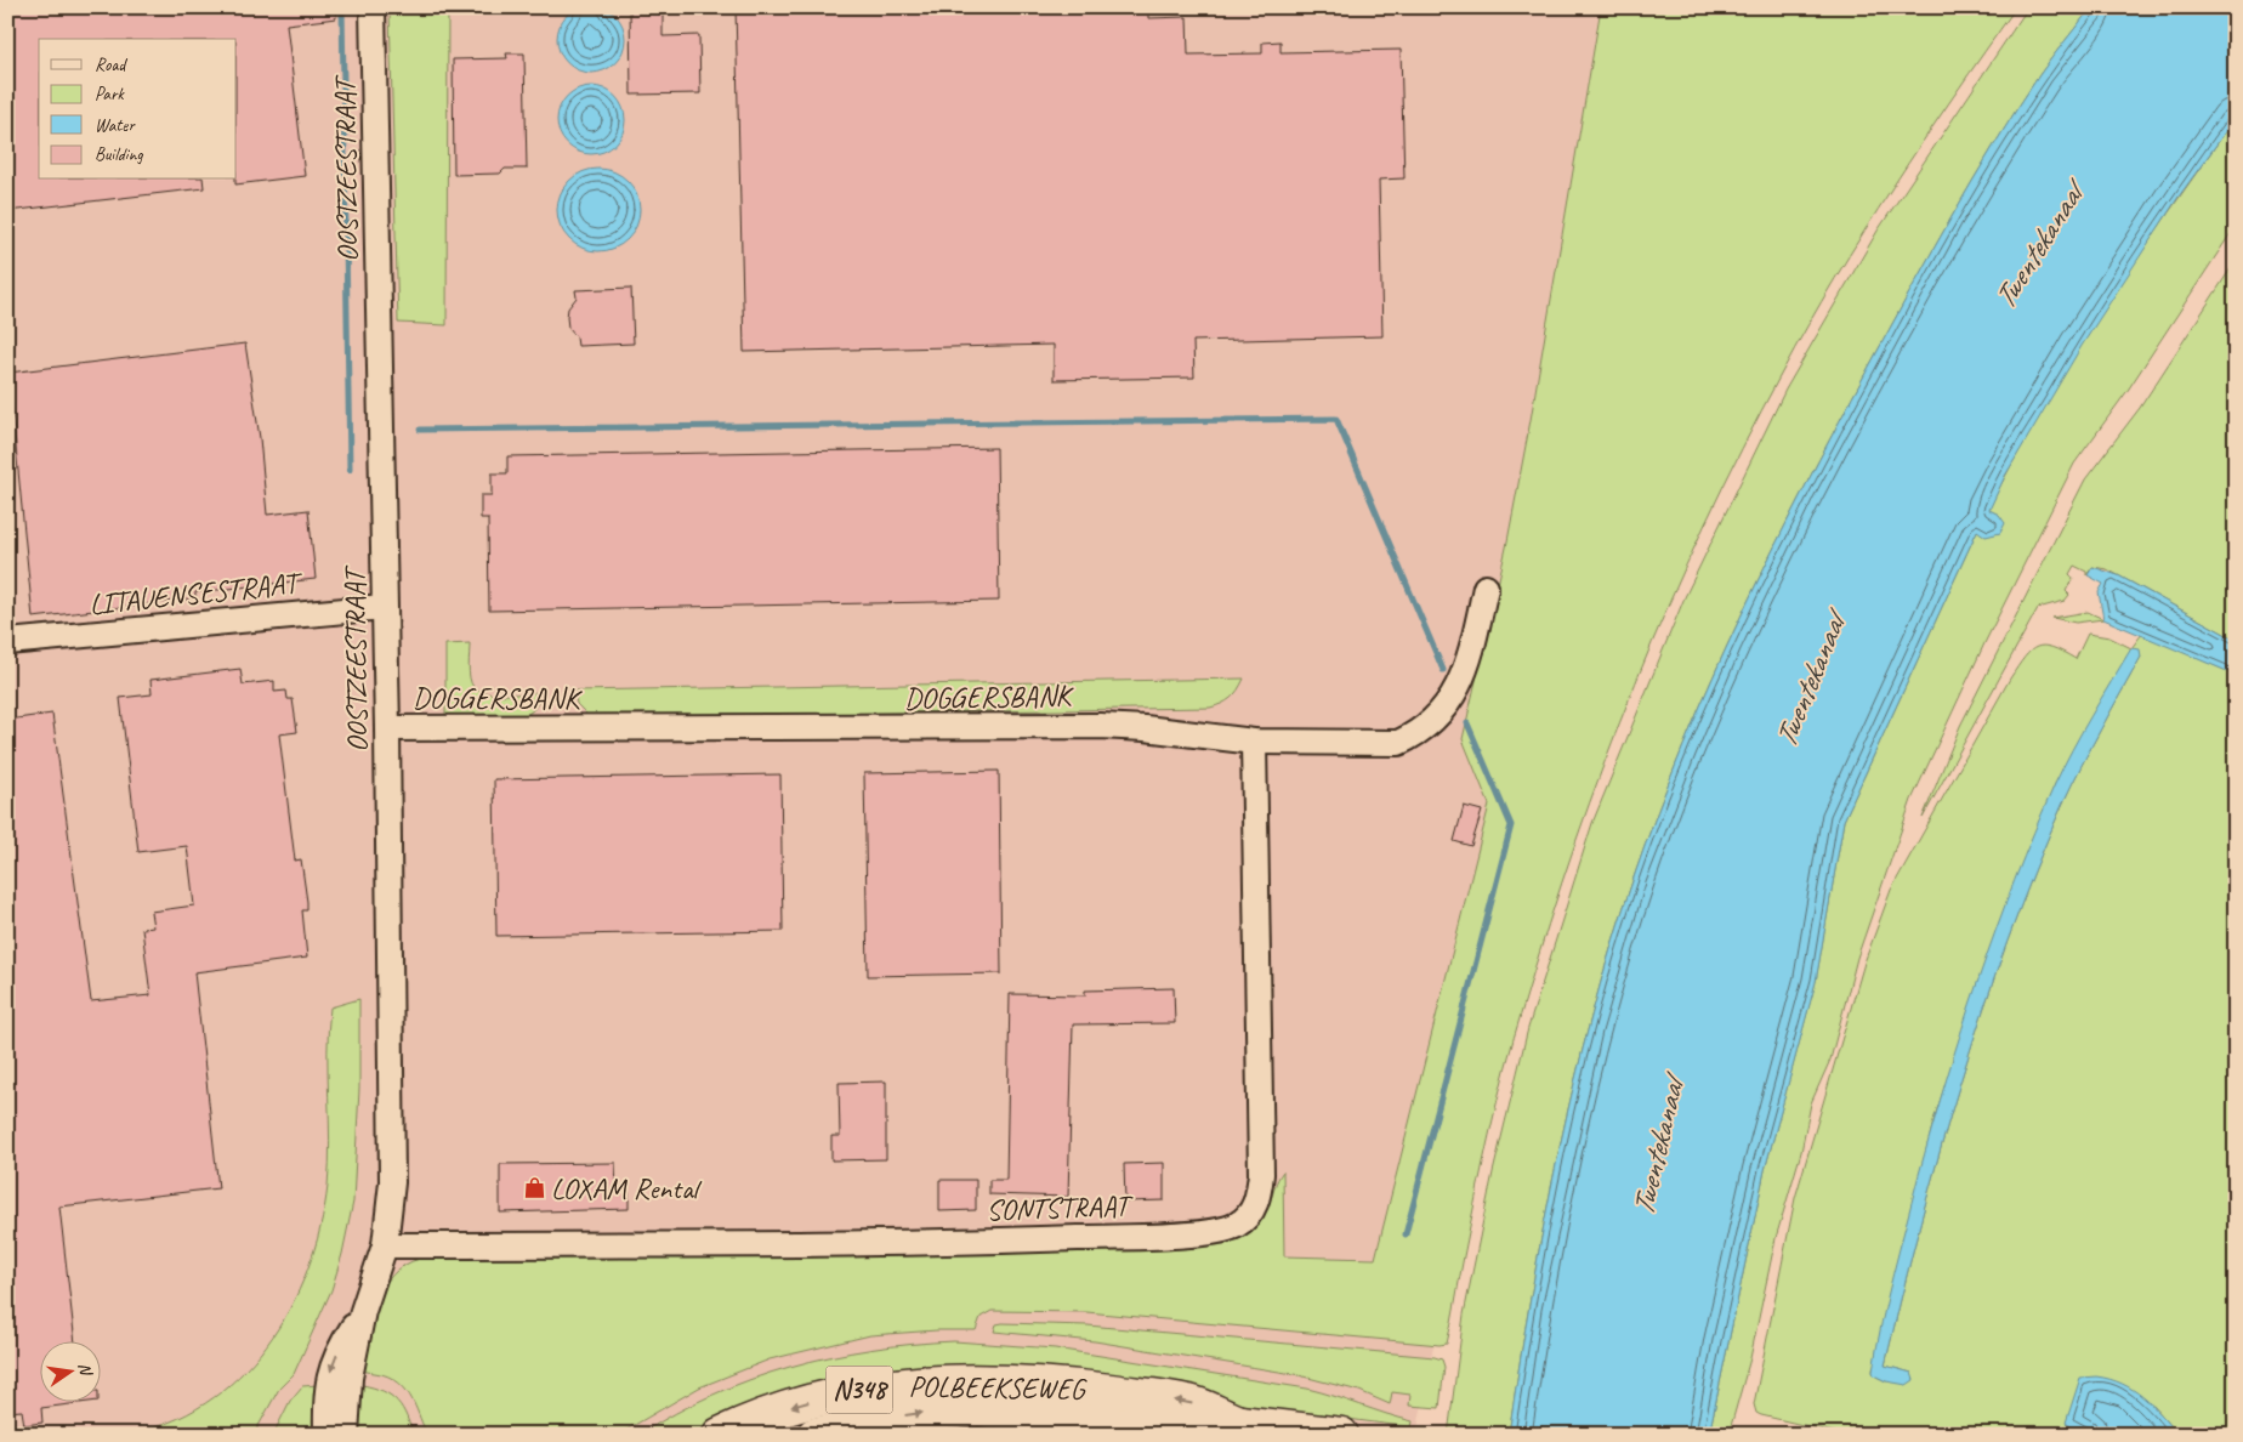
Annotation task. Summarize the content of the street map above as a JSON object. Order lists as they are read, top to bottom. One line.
{"streets":{"main road":["POLBEEKSEWEG","N348"],"street":["OOSTZEESTRAAT","LITAUENSESTRAAT","DOGGERSBANK","SONTSTRAAT"]},"crossings":[["OOSTZEESTRAAT","LITAUENSESTRAAT"],["OOSTZEESTRAAT","DOGGERSBANK"],["OOSTZEESTRAAT","SONTSTRAAT"],["DOGGERSBANK","SONTSTRAAT"]],"water":["Twentekanaal"],"places":{"shop":["LOXAM Rental"]},"legend":["Road","Park","Water","Building"],"north":"right"}
